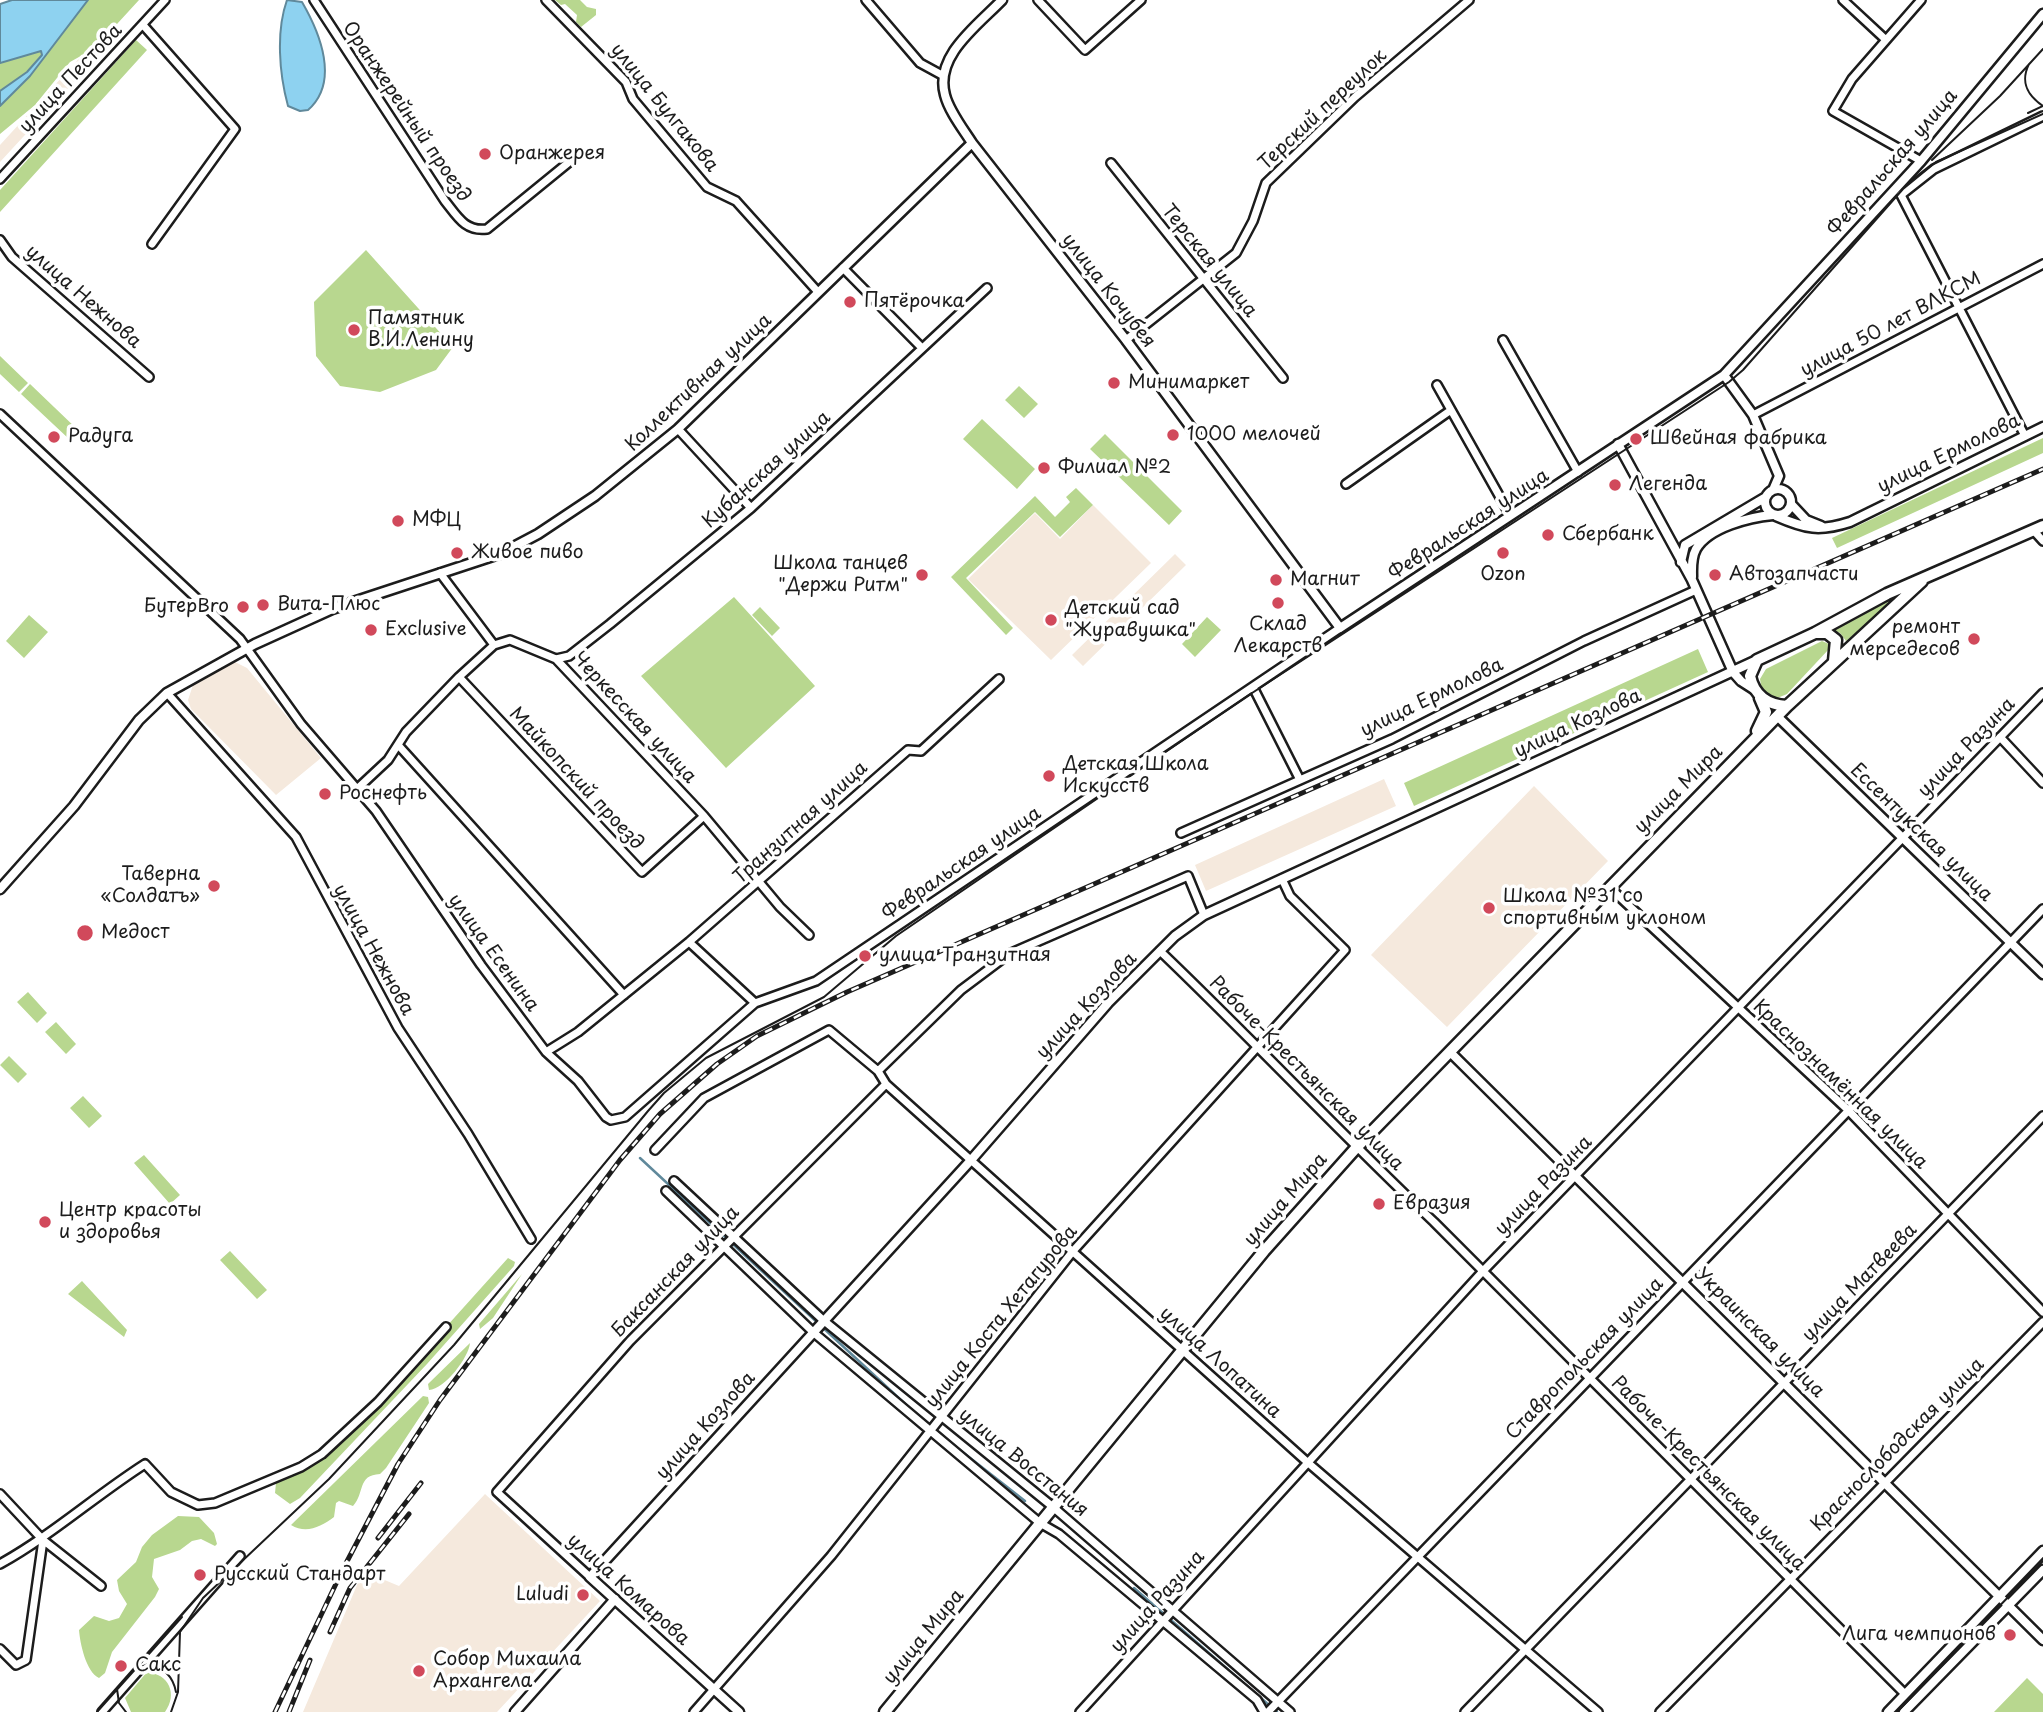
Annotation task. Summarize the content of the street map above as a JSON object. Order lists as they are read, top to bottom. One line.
{"streets":{"main road":["улица Мира"],"street":["улица Пестова","улица Булгакова","Терский переулок","Оранжерейный проезд","Февральская улица","Терская улица","улица Кочубея","улица Нежнова","улица 50 лет ВЛКСМ","Коллективная улица","улица Ермолова","Кубанская улица","Черкесская улица","улица Козлова","улица Разина","Майкопский проезд","Транзитная улица","Ессентукская улица","улица Есенина","Рабоче-Крестьянская улица","Краснознамённая улица","Баксанская улица","улица Матвеева","улица Коста Хетагурова","Украинская улица","Ставропольская улица","улица Лопатина","Краснослободская улица","улица Восстания","улица Комарова"]},"crossings":[["улица Булгакова","Коллективная улица"],["Терский переулок","Терская улица"],["Терский переулок","улица Кочубея"],["Февральская улица","улица Кочубея"],["Февральская улица","улица 50 лет ВЛКСМ"],["Февральская улица","улица Есенина"],["улица Кочубея","Коллективная улица"],["улица Нежнова","Коллективная улица"],["Кубанская улица","Черкесская улица"],["Черкесская улица","Майкопский проезд"],["Черкесская улица","Транзитная улица"],["улица Козлова","улица Мира"],["улица Козлова","Рабоче-Крестьянская улица"],["улица Козлова","улица Коста Хетагурова"],["улица Козлова","улица Лопатина"],["улица Козлова","улица Восстания"],["улица Козлова","улица Комарова"],["улица Разина","Ессентукская улица"],["улица Разина","Рабоче-Крестьянская улица"],["улица Разина","Краснознамённая улица"],["улица Разина","Украинская улица"],["улица Разина","улица Лопатина"],["улица Разина","улица Восстания"],["улица Мира","Ессентукская улица"],["улица Мира","Рабоче-Крестьянская улица"],["улица Мира","Краснознамённая улица"],["улица Мира","Украинская улица"],["улица Мира","улица Лопатина"],["улица Мира","улица Восстания"],["Транзитная улица","улица Есенина"],["Ессентукская улица","Ставропольская улица"],["Рабоче-Крестьянская улица","улица Матвеева"],["Рабоче-Крестьянская улица","улица Коста Хетагурова"],["Рабоче-Крестьянская улица","Ставропольская улица"],["Рабоче-Крестьянская улица","Краснослободская улица"],["Краснознамённая улица","улица Матвеева"],["Краснознамённая улица","Ставропольская улица"],["Баксанская улица","улица Лопатина"],["Баксанская улица","улица Восстания"],["Баксанская улица","улица Комарова"],["улица Матвеева","Украинская улица"],["улица Матвеева","улица Лопатина"],["улица Коста Хетагурова","улица Лопатина"],["улица Коста Хетагурова","улица Восстания"],["улица Коста Хетагурова","улица Комарова"],["Украинская улица","Ставропольская улица"],["Украинская улица","Краснослободская улица"],["Ставропольская улица","улица Лопатина"],["Ставропольская улица","улица Восстания"]],"places":["Оранжерея","Пятёрочка","Памятник В.И.Ленину","Минимаркет","1000 мелочей","Радуга","Швейная фабрика","Филиал №2","Легенда","МФЦ","Сбербанк","Живое пиво","Ozon","Школа танцев \"Держи Ритм\"","Автозапчасти","Магнит","Склад Лекарств","Вита-Плюс","БутерBro","Детский сад \"Журавушка\"","Exclusive","ремонт мерседесов","Детская Школа Искусств","Роснефть","Таверна «Солдатъ»","Школа №31 со спортивным уклоном","Медост","улица Транзитная","Евразия","Центр красоты и здоровья","Русский Стандарт","Luludi","Лига чемпионов","Сакс","Собор Михаила Архангела"]}
